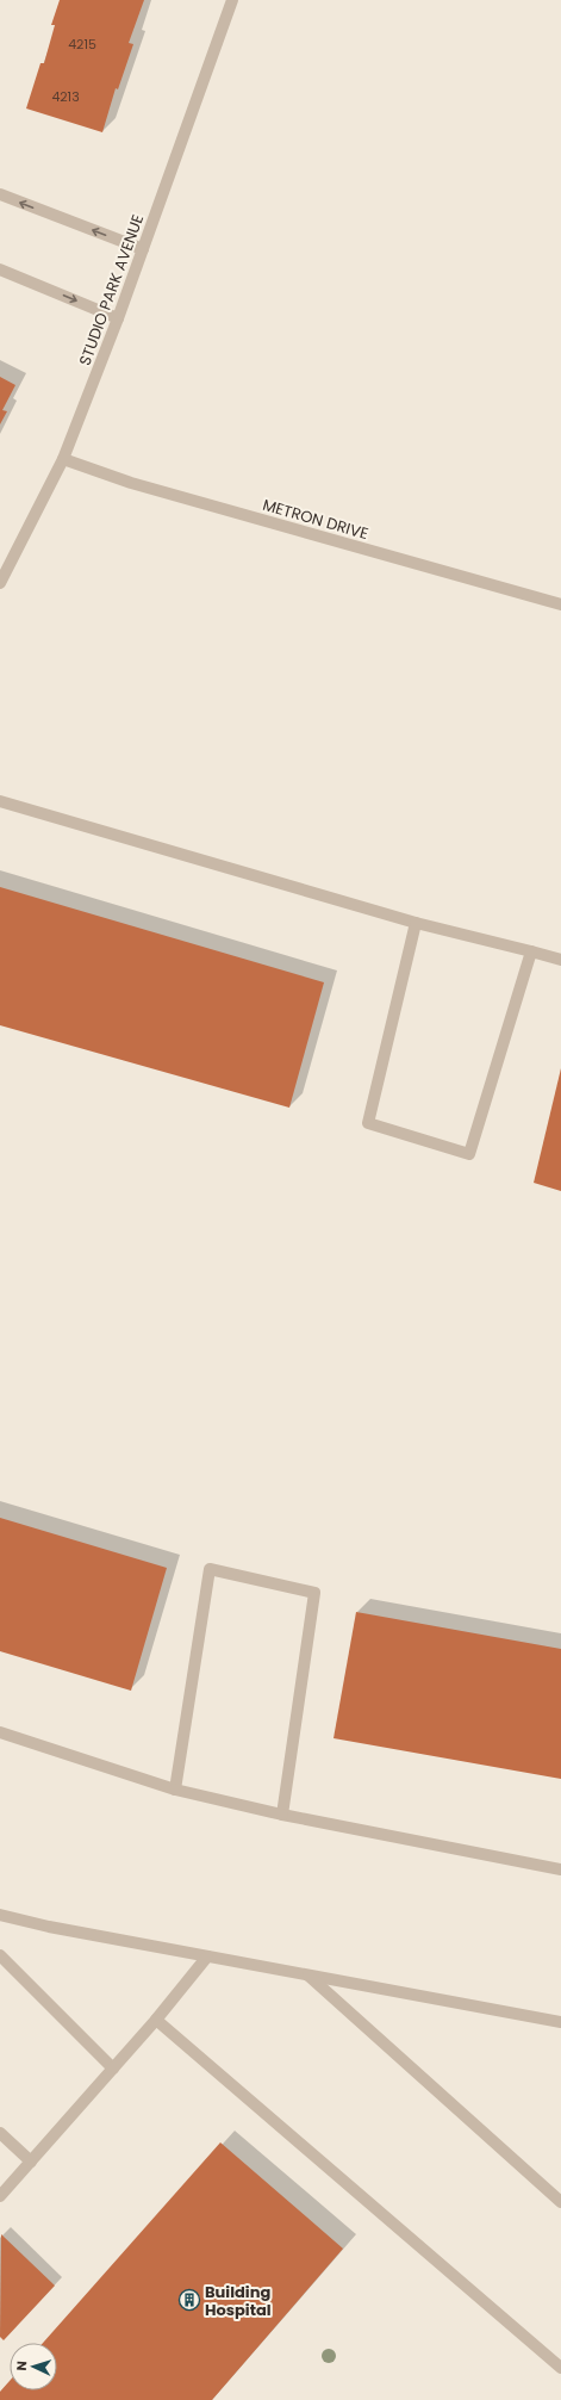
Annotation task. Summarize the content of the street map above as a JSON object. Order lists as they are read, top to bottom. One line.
{"streets":{"street":["STUDIO PARK AVENUE","METRON DRIVE"]},"crossings":[["STUDIO PARK AVENUE","METRON DRIVE"]],"places":{"building":["Building Hospital"]},"house_numbers":["4215","4213"],"north":"left"}
